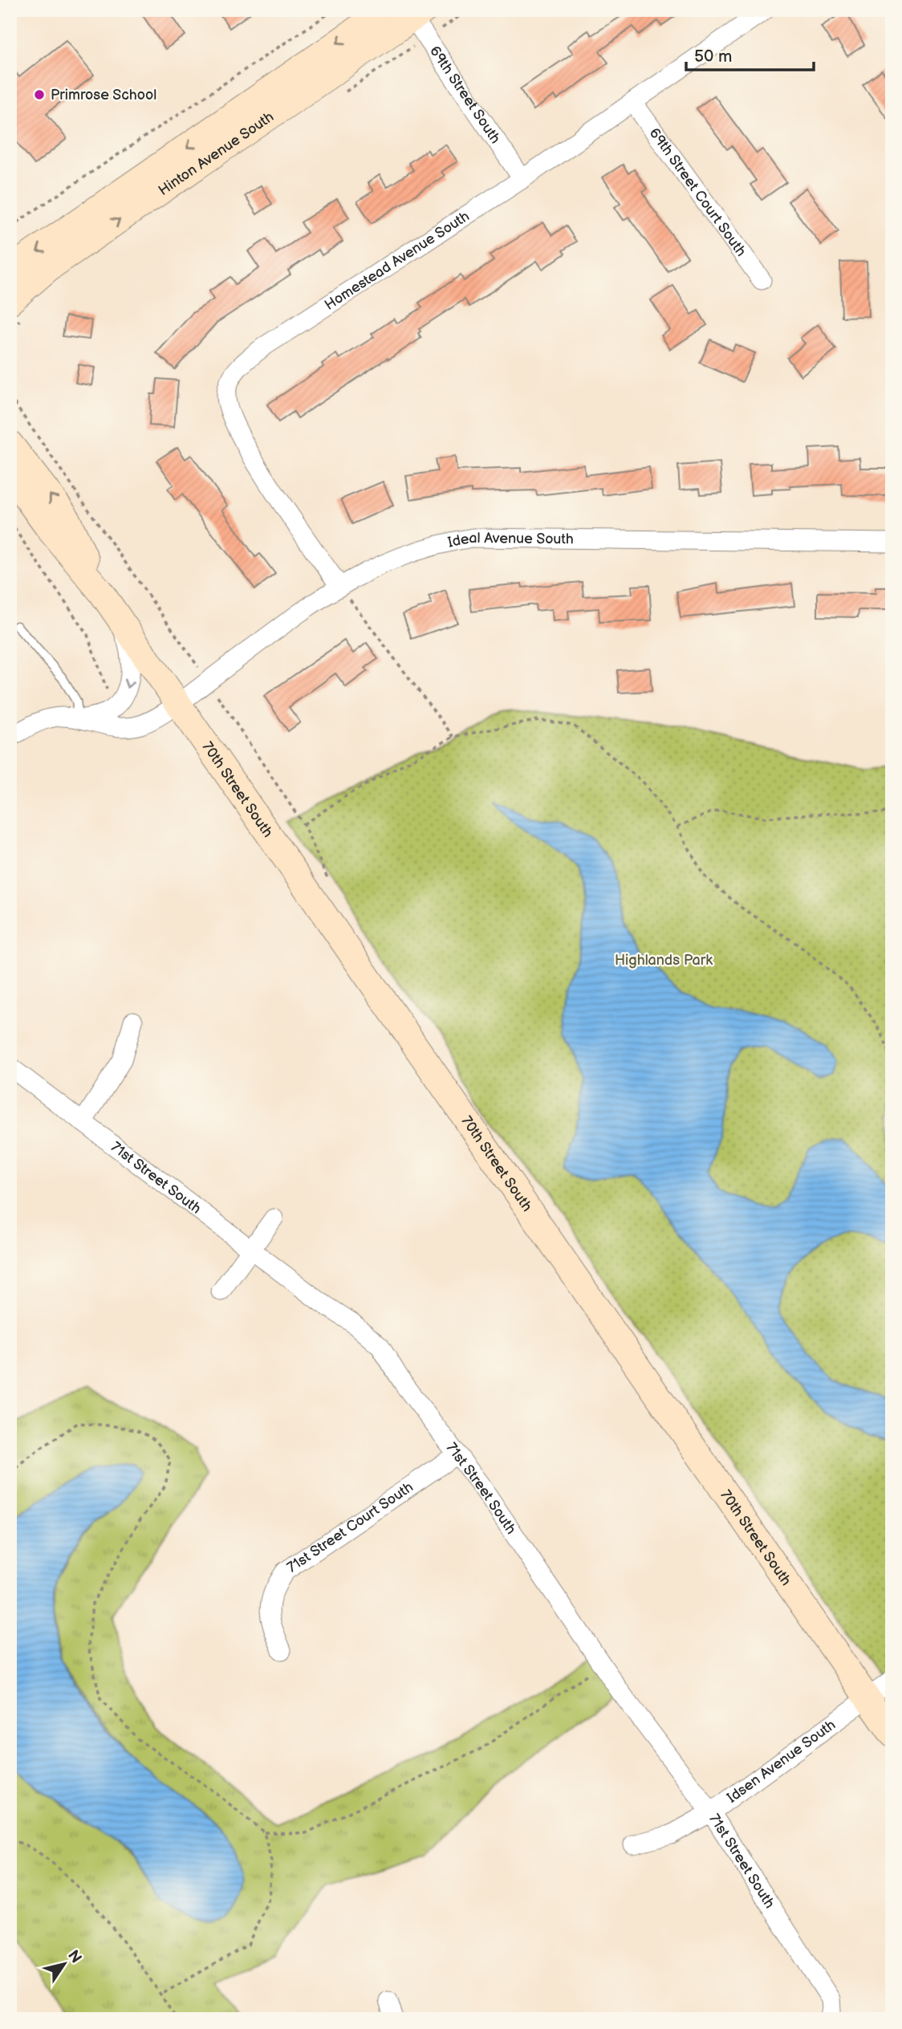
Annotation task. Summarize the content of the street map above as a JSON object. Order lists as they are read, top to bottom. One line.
{"streets":{"main road":["Hinton Avenue South","70th Street South"],"street":["69th Street South","69th Street Court South","Homestead Avenue South","Ideal Avenue South","71st Street South","71st Street Court South","Idsen Avenue South"]},"crossings":[["69th Street South","Hinton Avenue South"],["69th Street South","Homestead Avenue South"],["69th Street Court South","Homestead Avenue South"],["Homestead Avenue South","Ideal Avenue South"],["Ideal Avenue South","70th Street South"],["70th Street South","Idsen Avenue South"],["71st Street South","71st Street Court South"],["71st Street South","Idsen Avenue South"]],"parks":["Highlands Park"],"places":["Primrose School"],"scale_bar":"50 m","north":"top right"}
